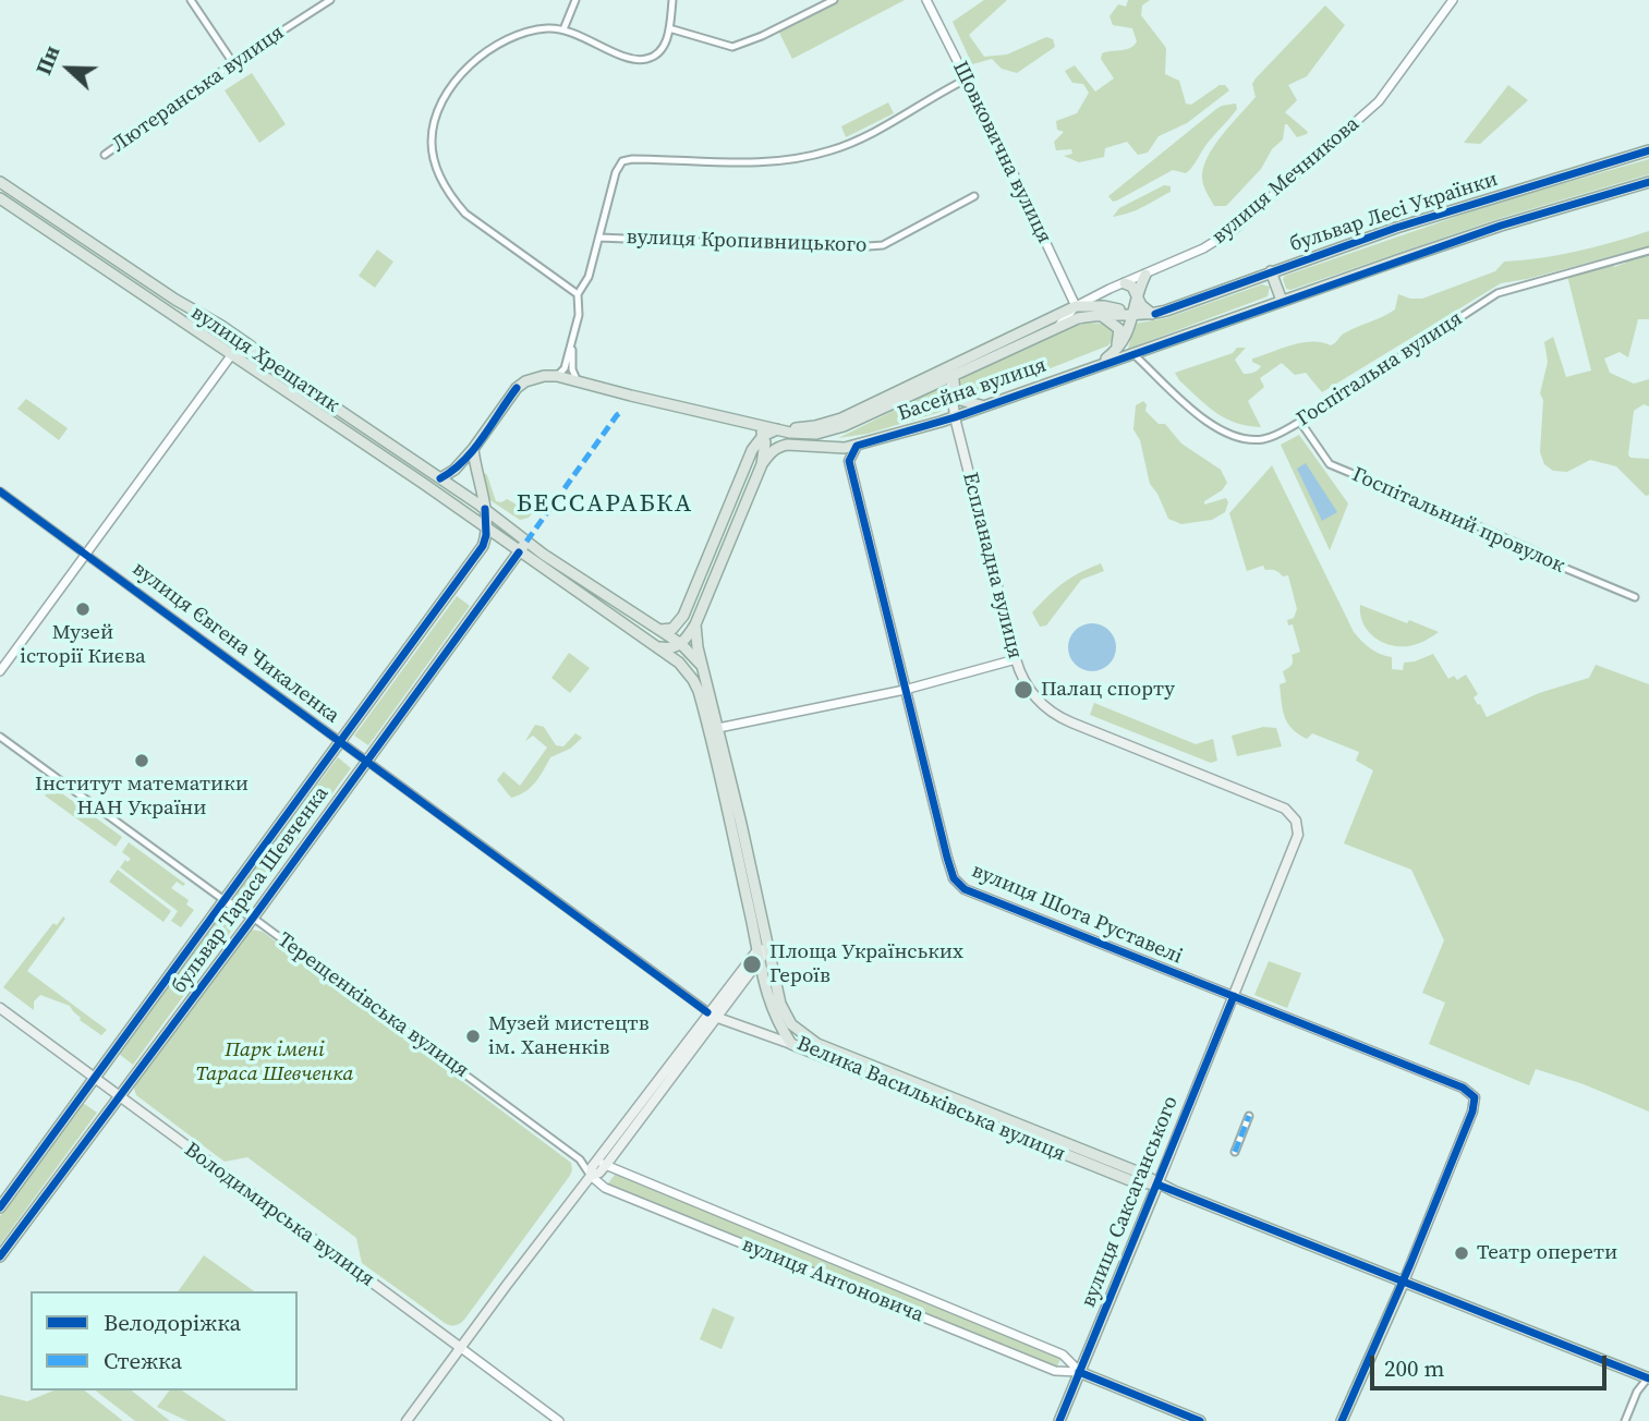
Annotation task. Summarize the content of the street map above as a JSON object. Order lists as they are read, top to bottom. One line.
{"streets":{"main road":["бульвар Лесі Українки","вулиця Хрещатик","Басейна вулиця","Еспланадна вулиця","бульвар Тараса Шевченка","вулиця Шота Руставелі","Велика Васильківська вулиця","вулиця Саксаганського","Володимирська вулиця","вулиця Антоновича"],"street":["Лютеранська вулиця","Шовковична вулиця","вулиця Мечникова","вулиця Кропивницького","Госпітальна вулиця","Госпітальний провулок","вулиця Євгена Чикаленка","Терещенківська вулиця"]},"crossings":[["Шовковична вулиця","вулиця Мечникова"],["Шовковична вулиця","Басейна вулиця"],["вулиця Мечникова","бульвар Лесі Українки"],["вулиця Мечникова","Басейна вулиця"],["бульвар Лесі Українки","Басейна вулиця"],["вулиця Хрещатик","бульвар Тараса Шевченка"],["вулиця Хрещатик","Велика Васильківська вулиця"],["Госпітальна вулиця","Госпітальний провулок"],["Басейна вулиця","Еспланадна вулиця"],["Басейна вулиця","вулиця Шота Руставелі"],["Еспланадна вулиця","вулиця Саксаганського"],["вулиця Євгена Чикаленка","бульвар Тараса Шевченка"],["бульвар Тараса Шевченка","Терещенківська вулиця"],["бульвар Тараса Шевченка","Велика Васильківська вулиця"],["бульвар Тараса Шевченка","Володимирська вулиця"],["вулиця Шота Руставелі","Велика Васильківська вулиця"],["вулиця Шота Руставелі","вулиця Саксаганського"],["Терещенківська вулиця","вулиця Антоновича"],["Велика Васильківська вулиця","вулиця Саксаганського"],["вулиця Саксаганського","вулиця Антоновича"]],"districts":["БЕССАРАБКА"],"parks":["Парк імені Тараса Шевченка"],"places":["Музей історії Києва","Палац спорту","Інститут математики НАН України","Площа Українських Героїв","Музей мистецтв ім. Ханенків","Театр оперети"],"legend":["Велодоріжка","Стежка"],"scale_bar":"200 m","north":"left"}
